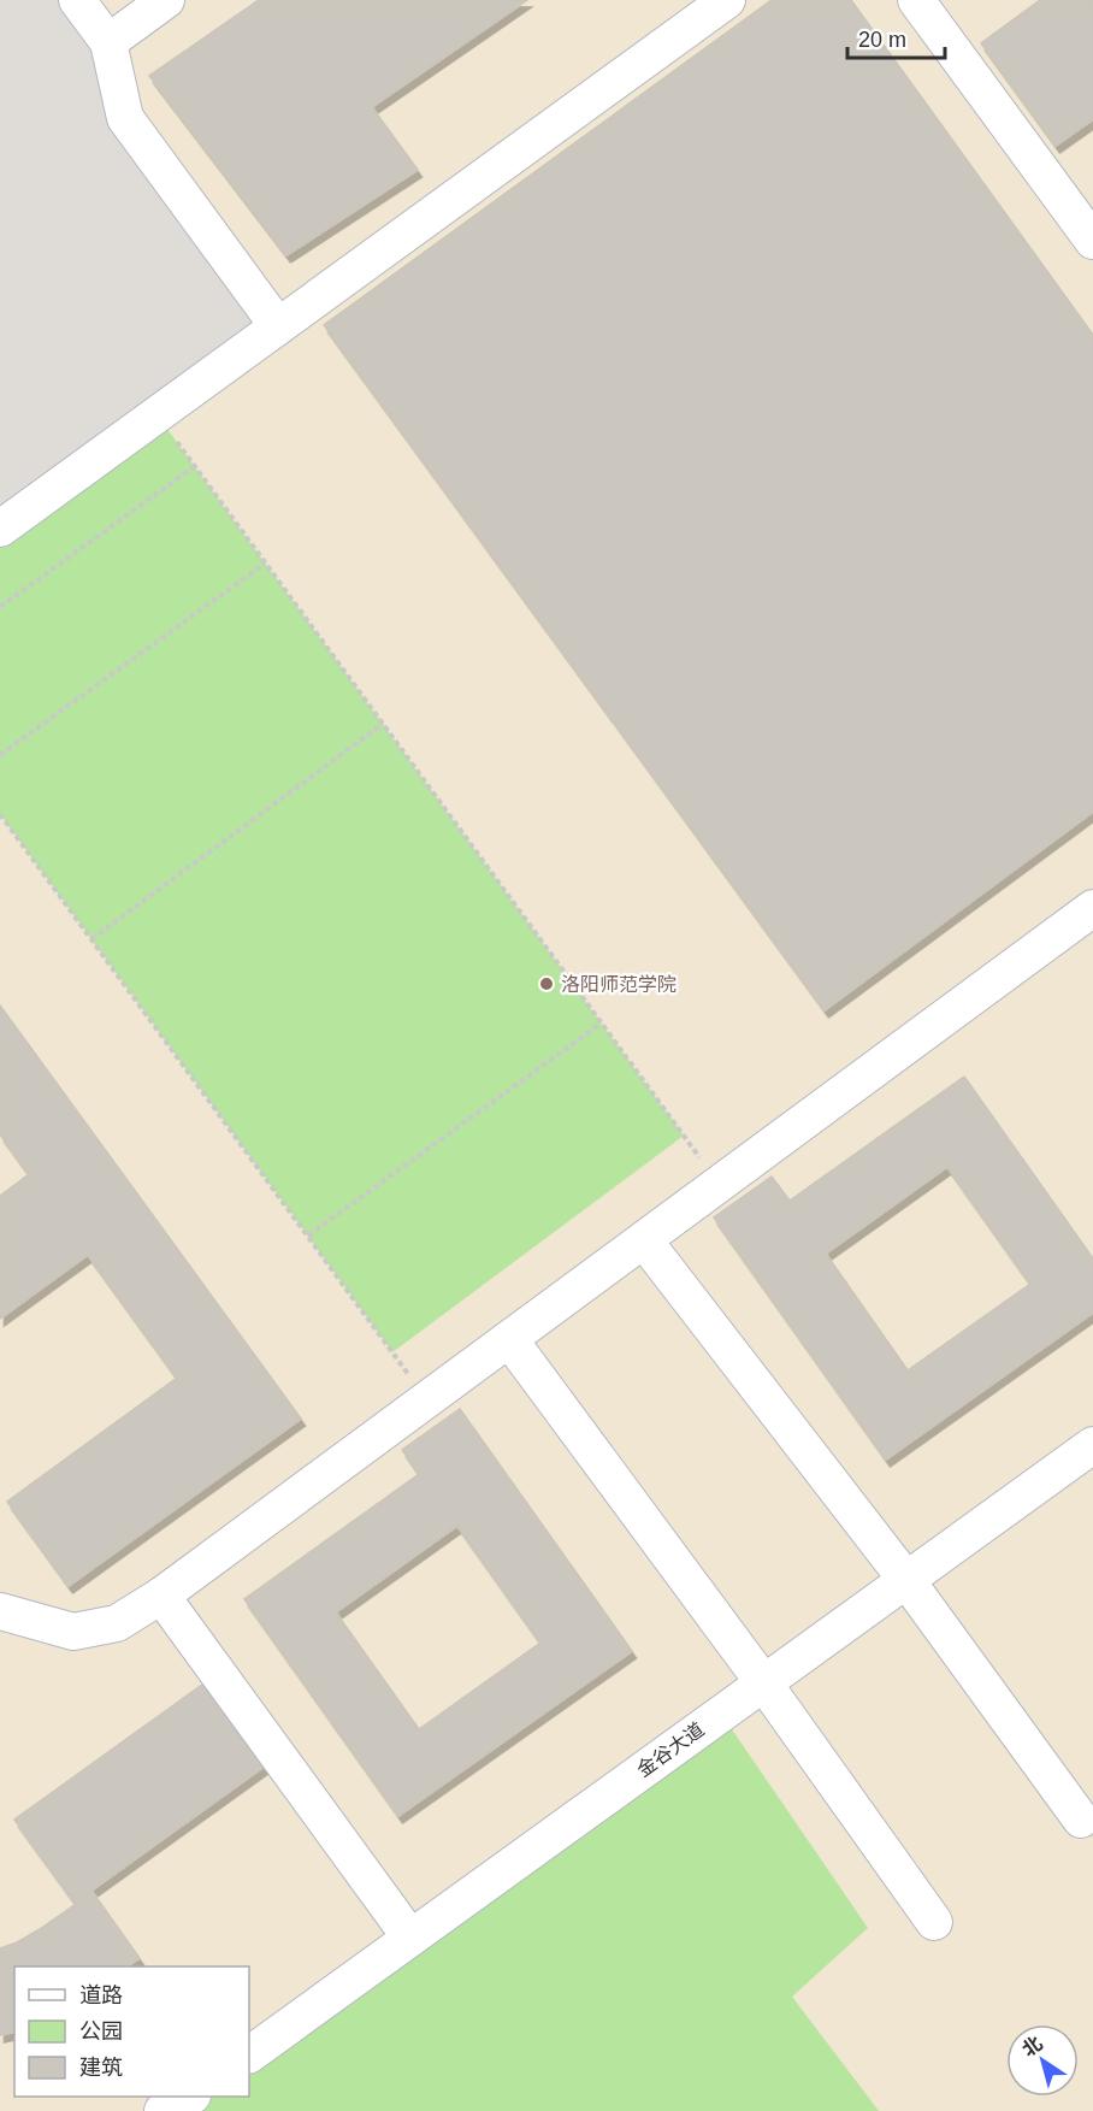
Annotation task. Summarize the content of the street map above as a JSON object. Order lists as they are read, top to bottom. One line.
{"streets":{"lane":["金谷大道"]},"places":["洛阳师范学院"],"legend":["道路","公园","建筑"],"scale_bar":"20 m","north":"top left"}
